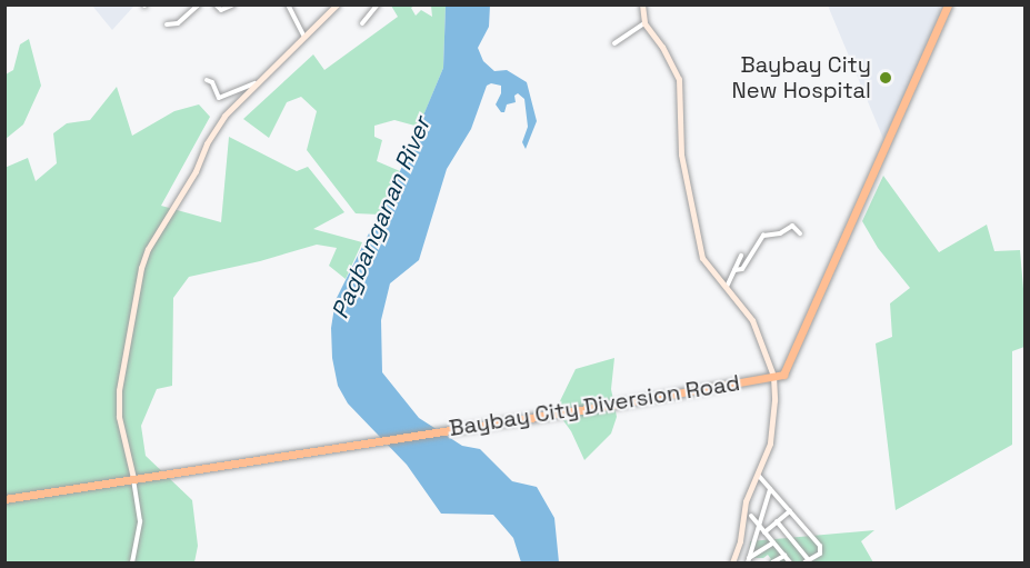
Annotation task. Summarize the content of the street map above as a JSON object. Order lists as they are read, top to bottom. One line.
{"streets":{"highway":["Baybay City Diversion Road"]},"water":["Pagbanganan River"],"places":["Baybay City New Hospital"]}
